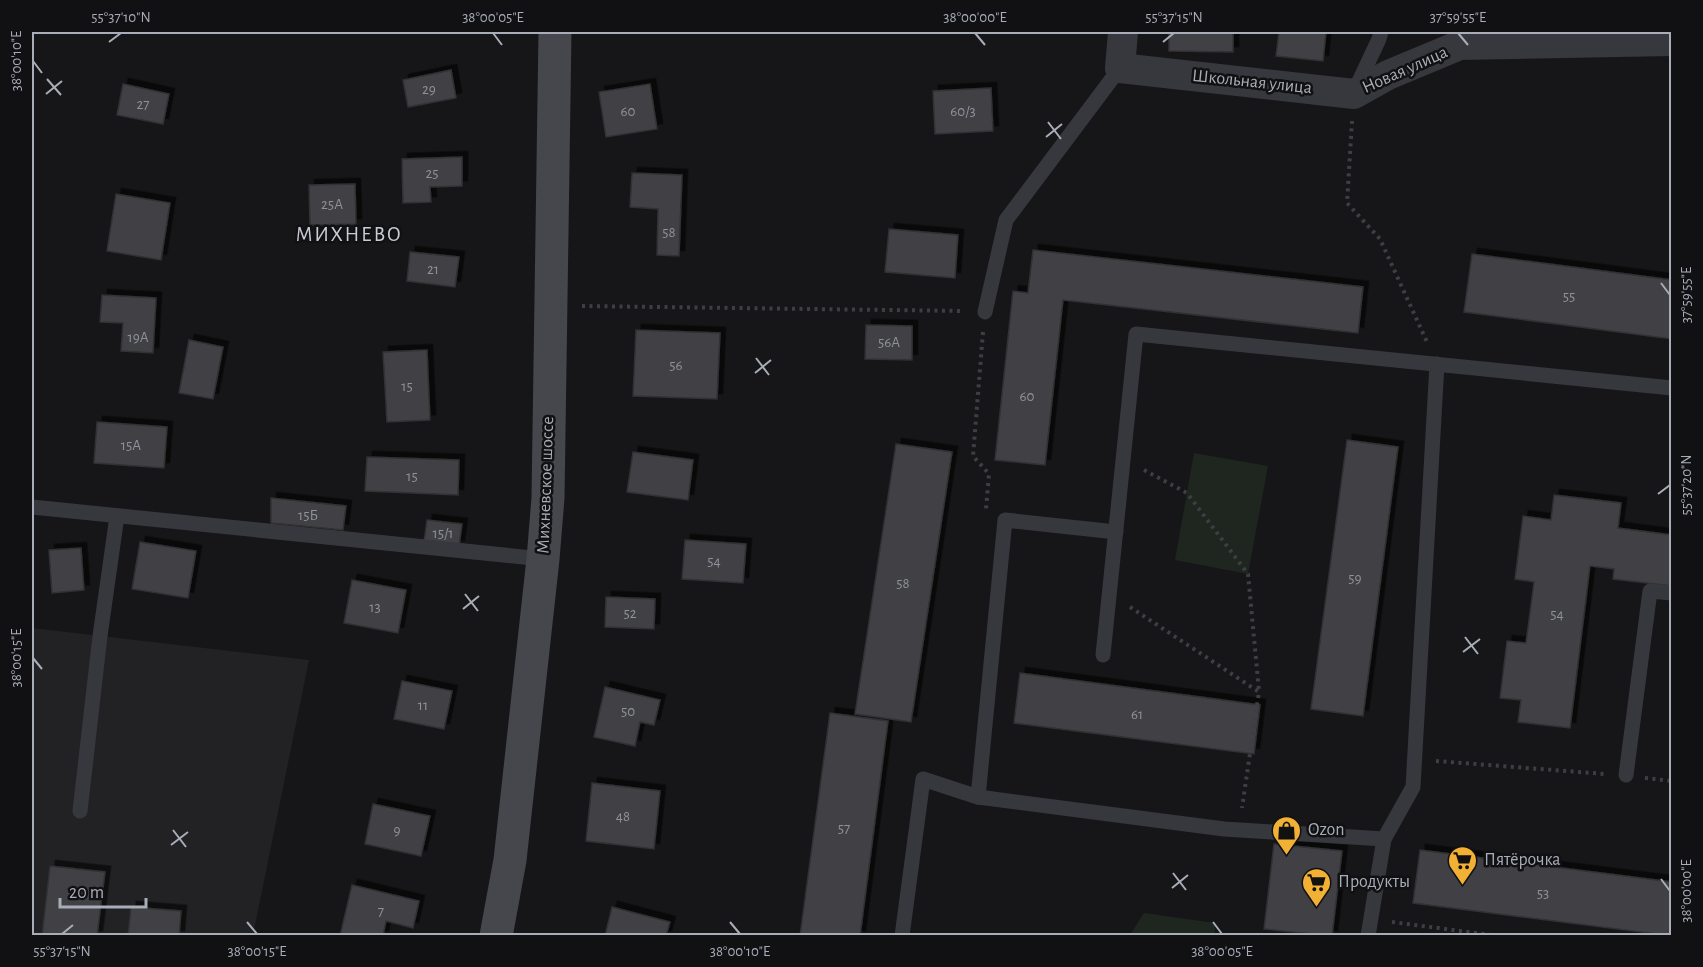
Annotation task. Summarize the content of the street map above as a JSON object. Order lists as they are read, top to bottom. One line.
{"streets":{"street":["Новая улица","Школьная улица","Михневское шоссе"]},"crossings":[["Новая улица","Школьная улица"]],"districts":["МИХНЕВО"],"places":{"shop":["Ozon"],"supermarket":["Пятёрочка","Продукты"]},"house_numbers":["29","27","60","60/3","25","25А","58","21","55","19А","56А","56","15","60","15А","15","15Б","15/1","54","59","58","13","52","54","11","50","61","48","57","9","53","7"],"scale_bar":"20 m","coordinates":["55°37'10\"N","38°00'05\"E","38°00'00\"E","55°37'15\"N","37°59'55\"E","38°00'10\"E","55°37'20\"N","38°00'15\"E"]}
